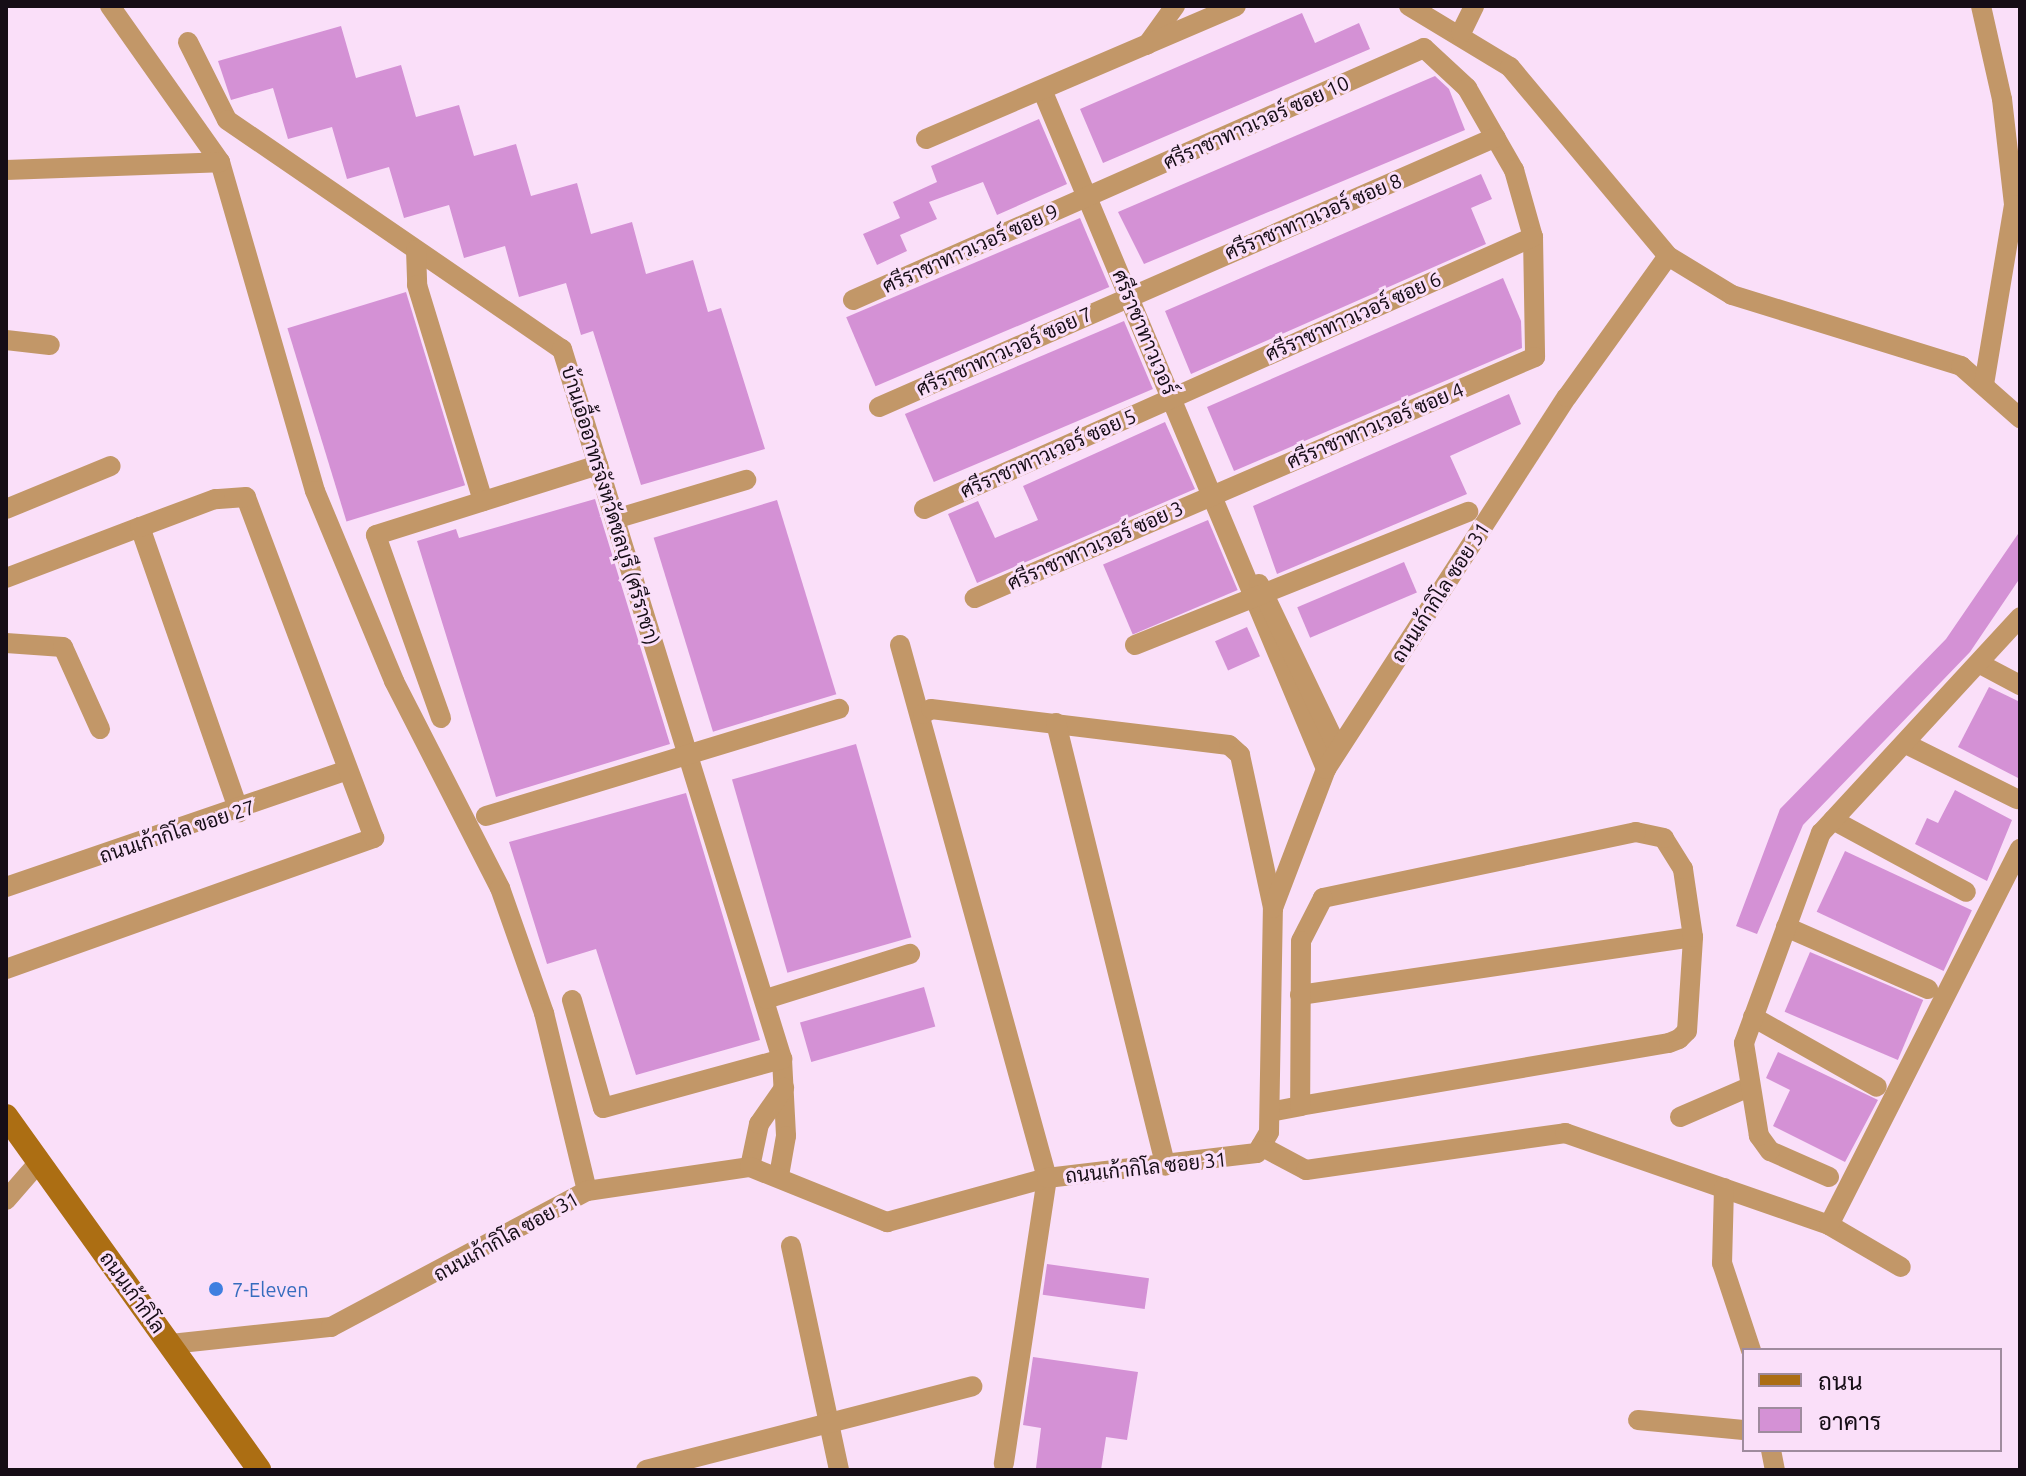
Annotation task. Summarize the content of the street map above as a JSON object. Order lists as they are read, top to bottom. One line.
{"streets":{"main road":["ถนนเก้ากิโล"],"street":["ศรีราชาทาวเวอร์ ซอย 10","ศรีราชาทาวเวอร์ ซอย 8","ศรีราชาทาวเวอร์ ซอย 9","ศรีราชาทาวเวอร์ ซอย 6","ศรีราชาทาวเวอร์","ศรีราชาทาวเวอร์ ซอย 7","ศรีราชาทาวเวอร์ ซอย 4","ศรีราชาทาวเวอร์ ซอย 5","บ้านเอื้ออาทรจังหวัดชลบุรี (ศรีราชา)","ศรีราชาทาวเวอร์ ซอย 3","ถนนเก้ากิโล ซอย 31","ถนนเก้ากิโล ขอย 27"]},"crossings":[["ศรีราชาทาวเวอร์ ซอย 10","ศรีราชาทาวเวอร์ ซอย 8"],["ศรีราชาทาวเวอร์ ซอย 10","ศรีราชาทาวเวอร์ ซอย 9"],["ศรีราชาทาวเวอร์ ซอย 10","ศรีราชาทาวเวอร์"],["ศรีราชาทาวเวอร์ ซอย 8","ศรีราชาทาวเวอร์"],["ศรีราชาทาวเวอร์ ซอย 8","ศรีราชาทาวเวอร์ ซอย 7"],["ศรีราชาทาวเวอร์ ซอย 9","ศรีราชาทาวเวอร์"],["ศรีราชาทาวเวอร์ ซอย 6","ศรีราชาทาวเวอร์"],["ศรีราชาทาวเวอร์ ซอย 6","ศรีราชาทาวเวอร์ ซอย 4"],["ศรีราชาทาวเวอร์ ซอย 6","ศรีราชาทาวเวอร์ ซอย 5"],["ศรีราชาทาวเวอร์","ศรีราชาทาวเวอร์ ซอย 7"],["ศรีราชาทาวเวอร์","ศรีราชาทาวเวอร์ ซอย 4"],["ศรีราชาทาวเวอร์","ศรีราชาทาวเวอร์ ซอย 5"],["ศรีราชาทาวเวอร์","ศรีราชาทาวเวอร์ ซอย 3"],["ศรีราชาทาวเวอร์","ถนนเก้ากิโล ซอย 31"],["ศรีราชาทาวเวอร์ ซอย 4","ศรีราชาทาวเวอร์ ซอย 3"],["บ้านเอื้ออาทรจังหวัดชลบุรี (ศรีราชา)","ถนนเก้ากิโล ซอย 31"],["ถนนเก้ากิโล ซอย 31","ถนนเก้ากิโล"]],"places":["7-Eleven"],"legend":["ถนน","อาคาร"]}
